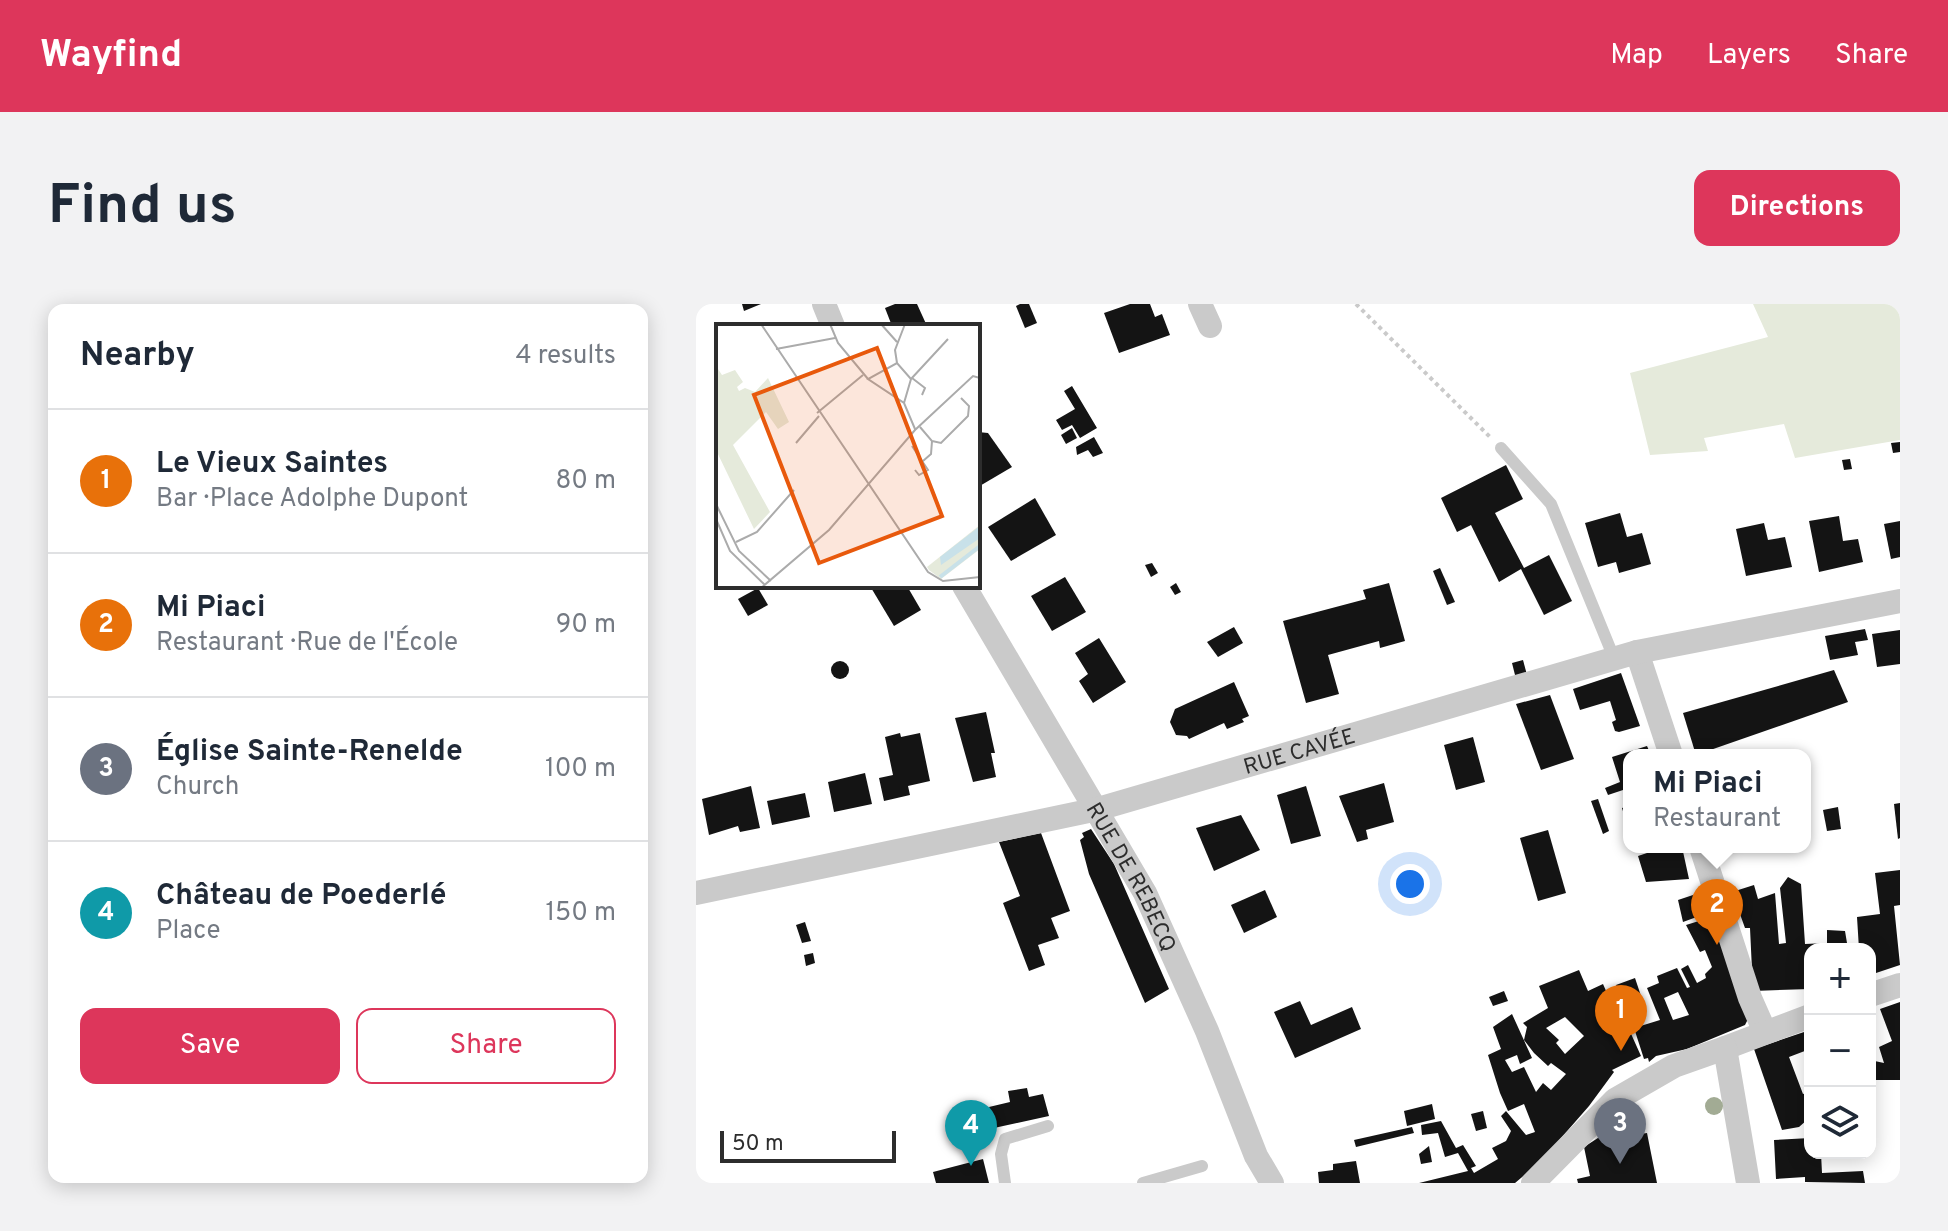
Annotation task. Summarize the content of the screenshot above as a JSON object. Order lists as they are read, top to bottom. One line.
{"streets":{"street":["RUE CAVÉE","RUE DE REBECQ"]},"crossings":[["RUE CAVÉE","RUE DE REBECQ"]],"scale_bar":"50 m","page":{"header":"Wayfind","nav":["Map","Layers","Share"],"buttons":["Directions",["Save","Share"]],"title":"Find us","heading":["Nearby","4 results"],"list":[{"mark":"1","name":"Le Vieux Saintes","note":"Bar · Place Adolphe Dupont","value":"80 m"},{"mark":"2","name":"Mi Piaci","note":"Restaurant · Rue de l'École","value":"90 m"},{"mark":"3","name":"Église Sainte-Renelde","note":"Church","value":"100 m"},{"mark":"4","name":"Château de Poederlé","note":"Place","value":"150 m"}],"popup":["Mi Piaci","Restaurant"],"pins":["2","1","3","4"],"map_buttons":["+","−"],"scale":"50 m"}}
